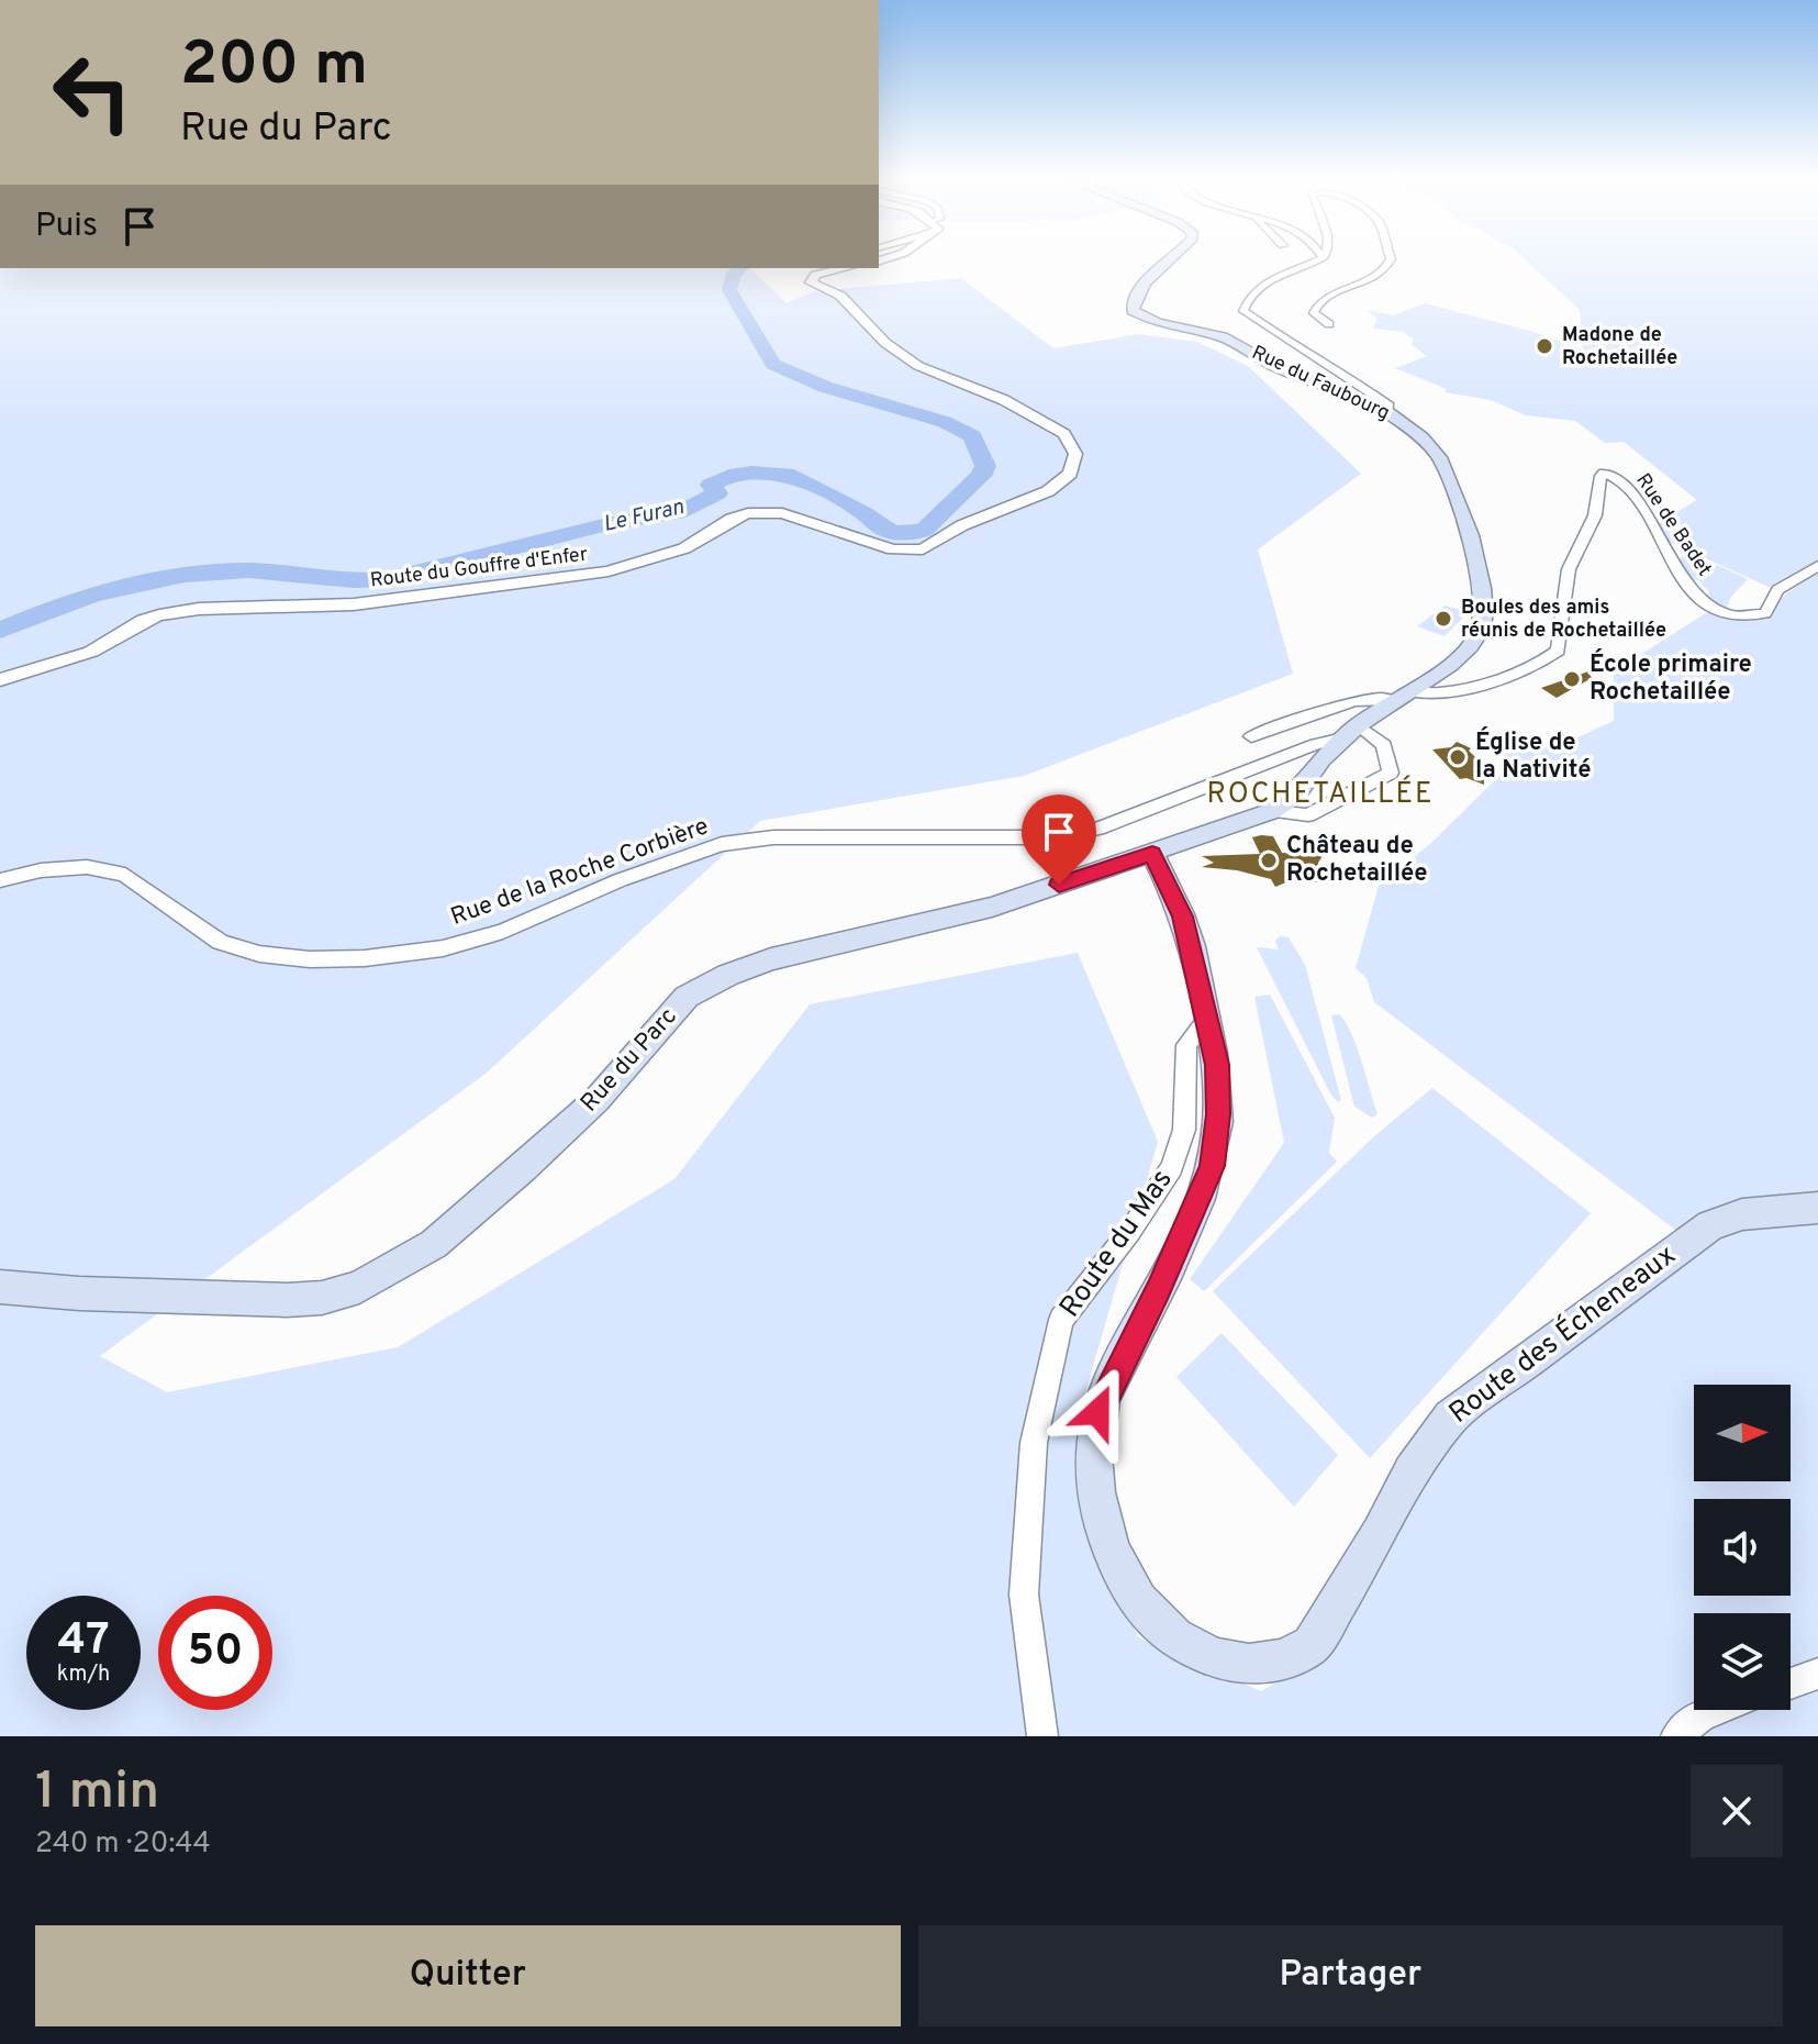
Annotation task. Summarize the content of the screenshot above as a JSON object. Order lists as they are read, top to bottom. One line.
{"streets":{"main road":["Rue du Faubourg","Rue du Parc","Route des Écheneaux"],"street":["Rue de Badet","Route du Gouffre d'Enfer","Rue de la Roche Corbière","Route du Mas"]},"crossings":[["Rue du Faubourg","Rue de Badet"],["Rue du Faubourg","Rue de la Roche Corbière"],["Rue du Faubourg","Rue du Parc"],["Rue du Parc","Route des Écheneaux"],["Route du Mas","Route des Écheneaux"]],"districts":["ROCHETAILLÉE"],"water":["Le Furan"],"places":["Madone de Rochetaillée","Boules des amis réunis de Rochetaillée","École primaire Rochetaillée","Église de la Nativité","Château de Rochetaillée"],"north":"right","page":{"turn":["200 m","Rue du Parc"],"then":"Puis","speed":"47 km/h","limit":"50","heading":["1 min","240 m · 20:44"],"buttons":["Quitter","Partager"]}}
